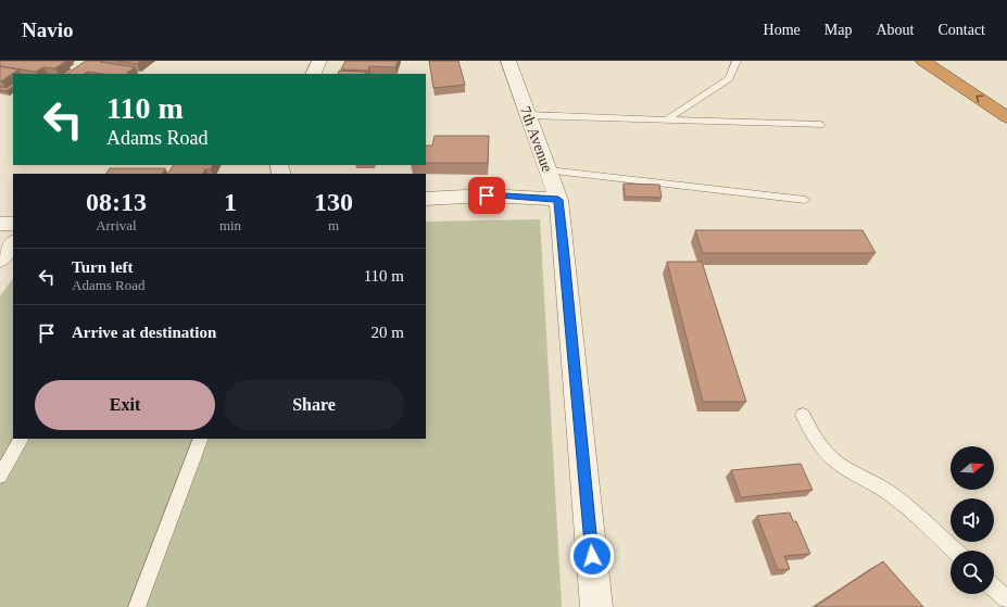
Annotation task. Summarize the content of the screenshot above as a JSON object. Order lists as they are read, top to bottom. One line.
{"streets":{"street":["7th Avenue"]},"north":"right","page":{"header":"Navio","nav":["Home","Map","About","Contact"],"turn":["110 m","Adams Road"],"eta":["08:13","Arrival","1","min","130","m"],"list":[{"name":"Turn left","note":"Adams Road","value":"110 m"},{"name":"Arrive at destination","value":"20 m"}],"buttons":["Exit","Share"]}}
